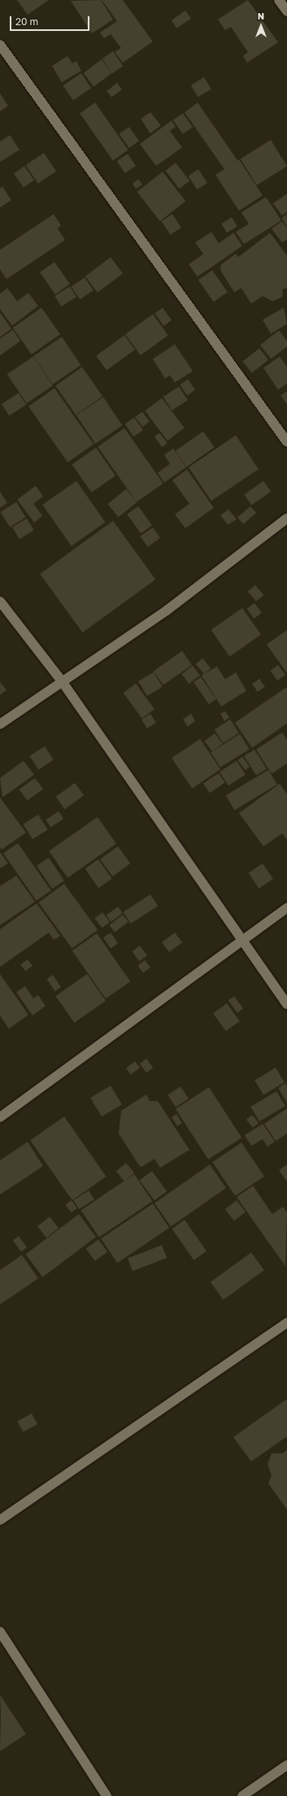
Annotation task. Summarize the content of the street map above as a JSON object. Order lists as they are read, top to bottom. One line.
{"scale_bar":"20 m","north":"top"}
